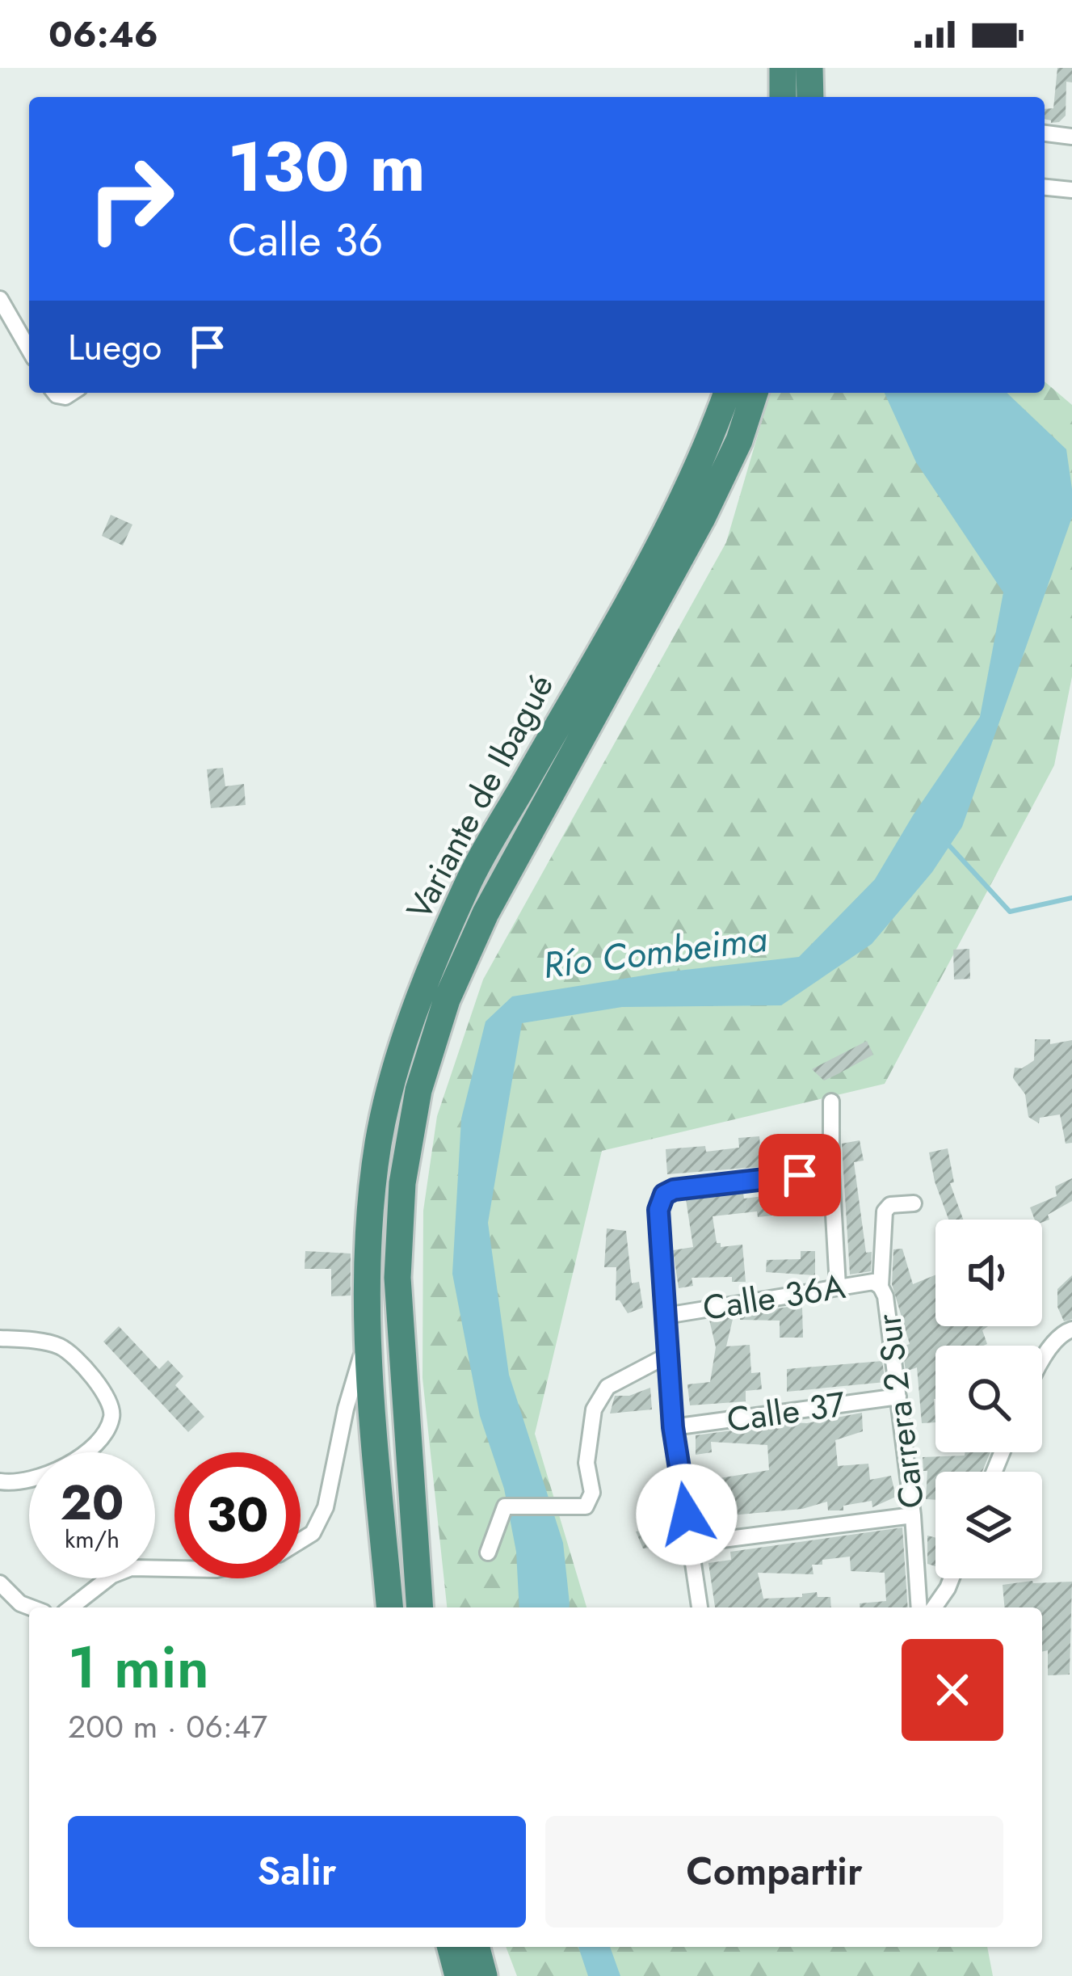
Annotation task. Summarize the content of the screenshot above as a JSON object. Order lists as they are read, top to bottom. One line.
{"streets":{"highway":["Variante de Ibagué"],"street":["Calle 36A","Carrera 2 Sur","Calle 37"]},"crossings":[["Calle 36A","Carrera 2 Sur"],["Carrera 2 Sur","Calle 37"]],"water":["Río Combeima"],"page":{"status":"06:46","turn":["130 m","Calle 36"],"then":"Luego","speed":"20 km/h","limit":"30","heading":["1 min","200 m · 06:47"],"buttons":["Salir","Compartir"]}}
